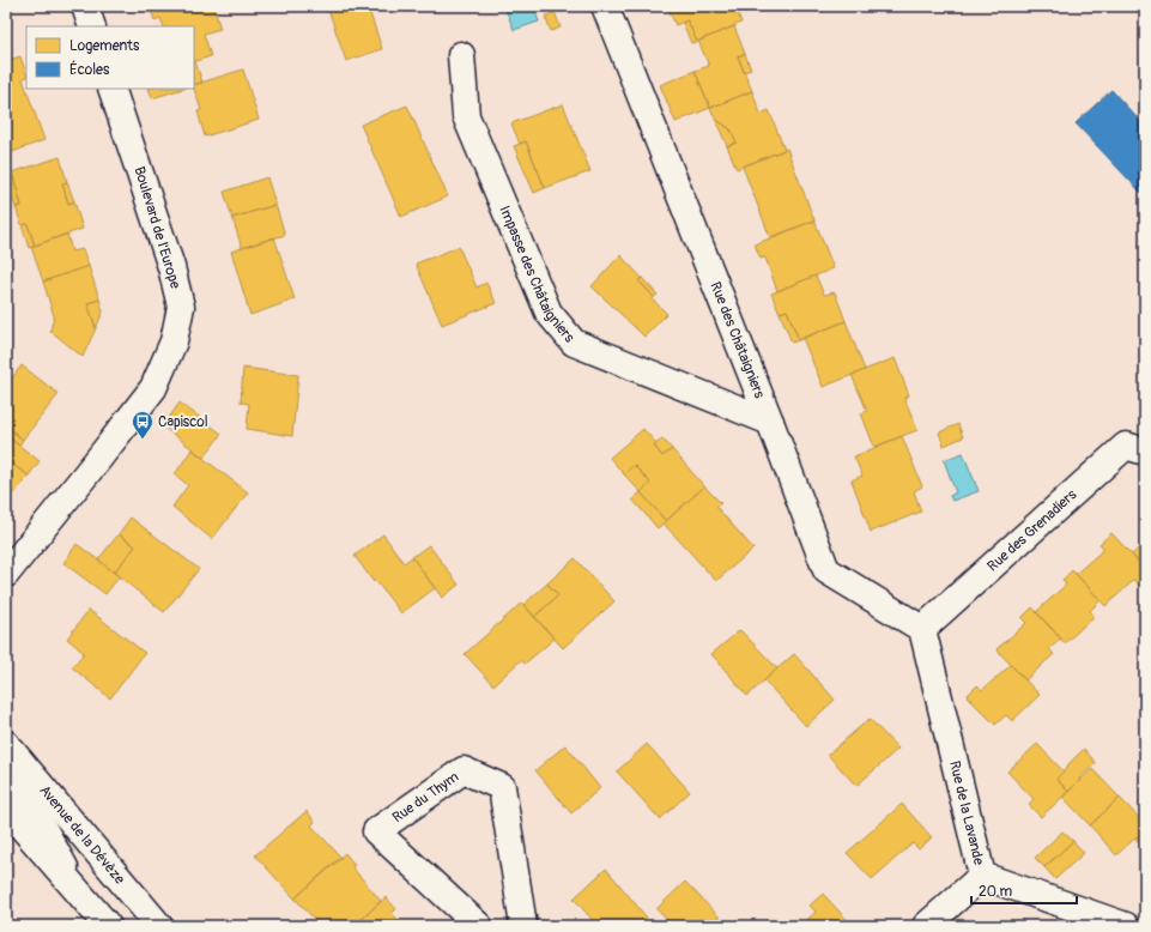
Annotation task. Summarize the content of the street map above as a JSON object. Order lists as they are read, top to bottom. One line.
{"streets":{"street":["Boulevard de l'Europe","Impasse des Châtaigniers","Rue des Châtaigniers","Rue des Grenadiers","Rue du Thym","Rue de la Lavande","Avenue de la Dévèze"]},"crossings":[["Impasse des Châtaigniers","Rue des Châtaigniers"],["Rue des Châtaigniers","Rue des Grenadiers"],["Rue des Châtaigniers","Rue de la Lavande"],["Rue des Grenadiers","Rue de la Lavande"]],"places":{"bus stop":["Capiscol"]},"legend":["Logements","Écoles"],"scale_bar":"20 m"}
